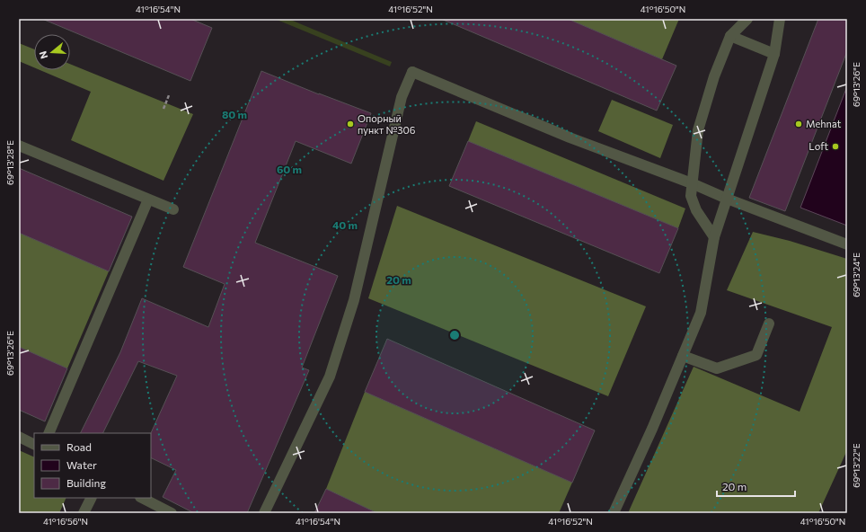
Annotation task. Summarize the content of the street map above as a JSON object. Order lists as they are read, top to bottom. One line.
{"places":["Опорный пункт №306","Mehnat","Loft"],"legend":["Road","Water","Building"],"scale_bar":"20 m","north":"left","coordinates":["41°16'54\"N","41°16'52\"N","41°16'50\"N","69°13'26\"E","69°13'28\"E","69°13'24\"E","69°13'22\"E","41°16'56\"N"],"rings":["80 m","60 m","40 m","20 m"]}
